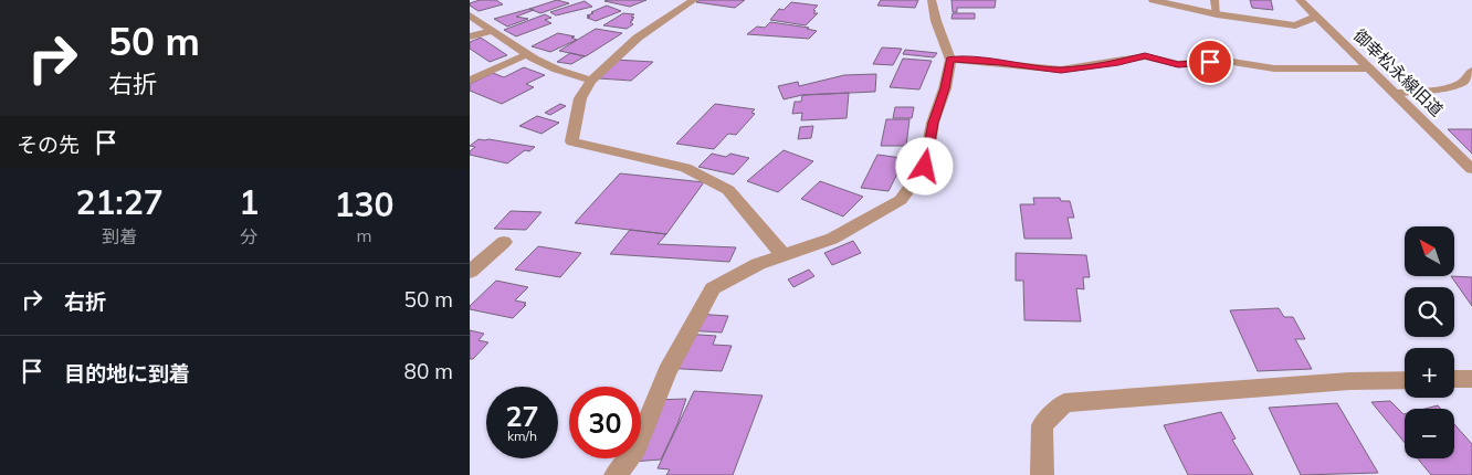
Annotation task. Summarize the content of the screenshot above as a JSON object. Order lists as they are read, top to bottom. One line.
{"streets":{"street":["御幸松永線旧道"]},"north":"top left","page":{"turn":["50 m","右折"],"then":"その先","eta":["21:27","到着","1","分","130","m"],"map_buttons":["+","−"],"list":[{"name":"右折","value":"50 m"},{"name":"目的地に到着","value":"80 m"}],"speed":"27 km/h","limit":"30"}}
